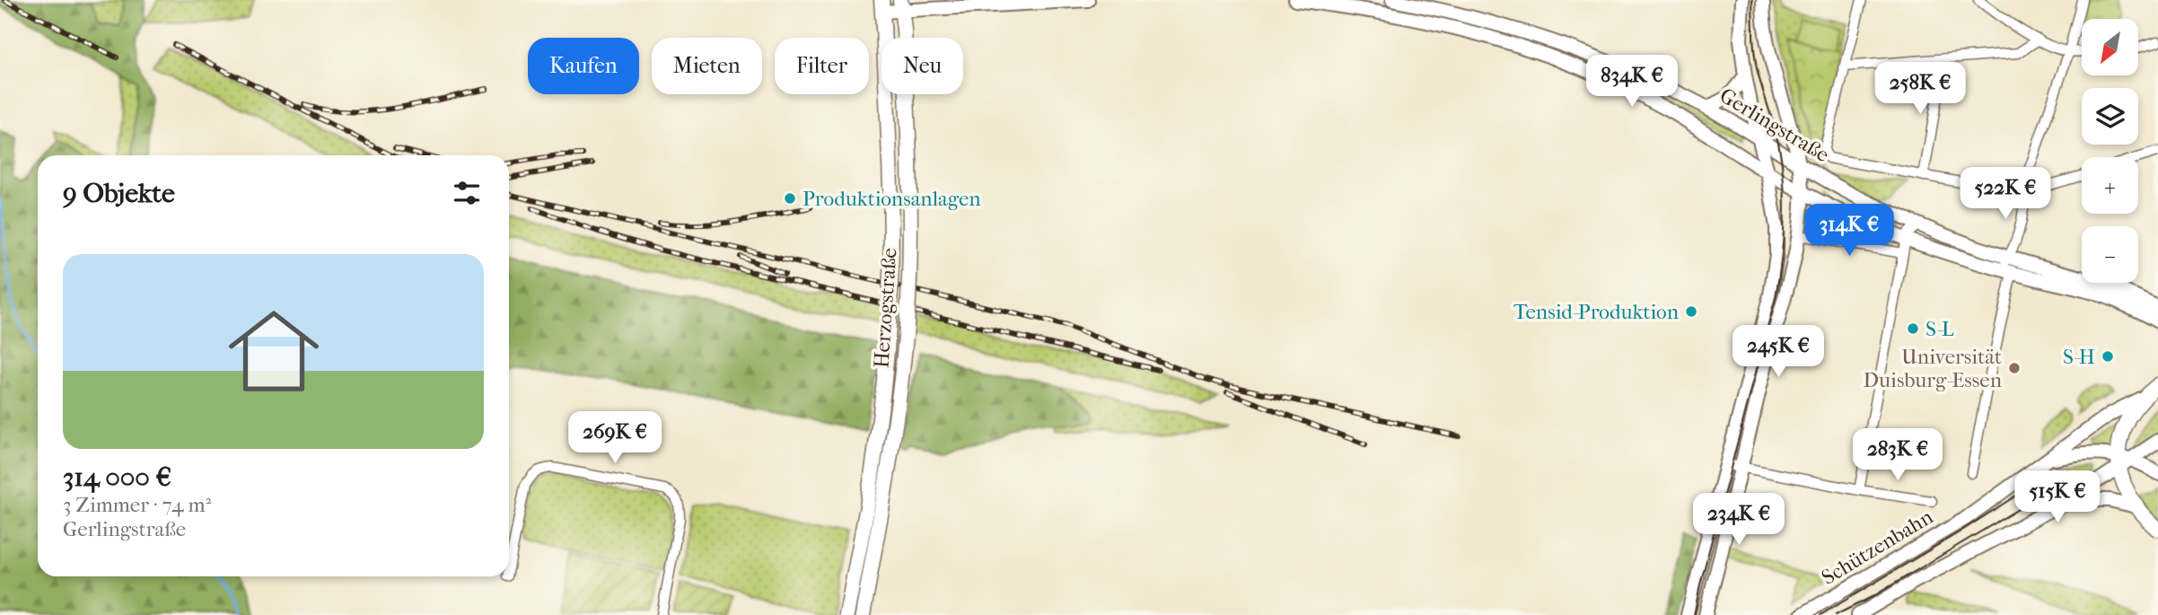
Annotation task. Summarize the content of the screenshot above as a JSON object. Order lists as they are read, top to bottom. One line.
{"streets":{"main road":["Gerlingstraße","Herzogstraße","Schützenbahn"]},"places":["Produktionsanlagen","Tensid-Produktion","S-L","S-H","Universität Duisburg-Essen"],"north":"bottom left","page":{"map_buttons":["+","−"],"chip":["Kaufen","Mieten","Filter","Neu"],"price":["834K €","258K €","522K €","314K €","245K €","269K €","283K €","515K €","234K €"],"heading":"9 Objekte","list":[{"name":"314 000 €","note":"3 Zimmer · 74 m² · Gerlingstraße"}]}}
